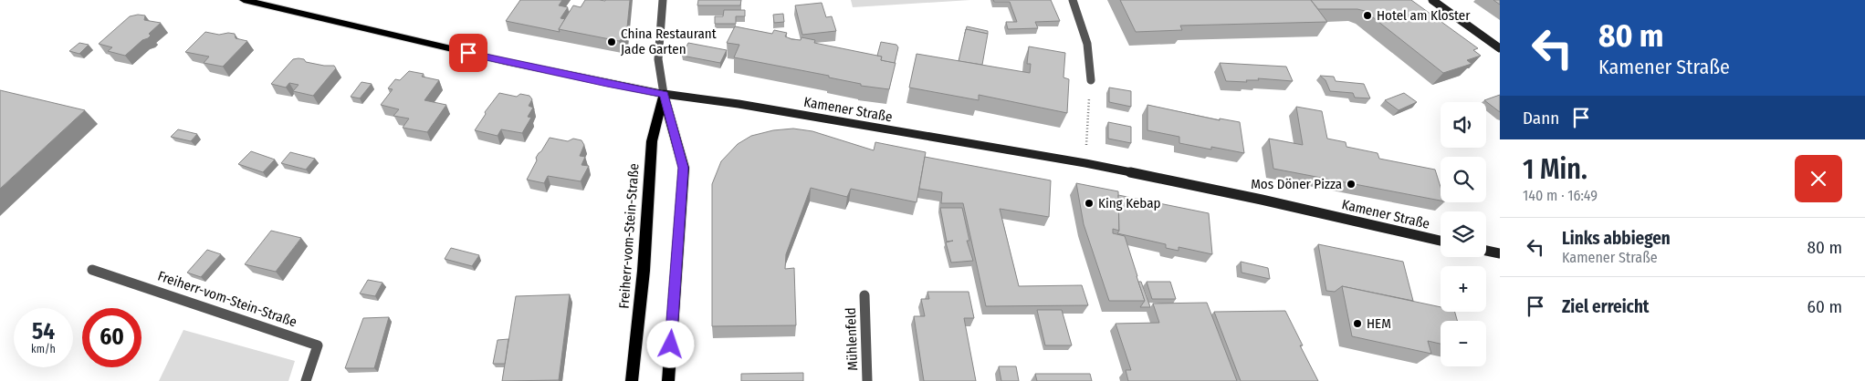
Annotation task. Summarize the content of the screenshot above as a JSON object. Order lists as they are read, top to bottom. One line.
{"streets":{"main road":["Kamener Straße","Freiherr-vom-Stein-Straße"],"street":["Mühlenfeld"]},"crossings":[["Kamener Straße","Freiherr-vom-Stein-Straße"]],"places":["Hotel am Kloster","China Restaurant Jade Garten","Mos Döner Pizza","King Kebap","HEM"],"page":{"turn":["80 m","Kamener Straße"],"then":"Dann","map_buttons":["+","−"],"heading":["1 Min.","140 m · 16:49"],"list":[{"name":"Links abbiegen","note":"Kamener Straße","value":"80 m"},{"name":"Ziel erreicht","value":"60 m"}],"speed":"54 km/h","limit":"60"}}
